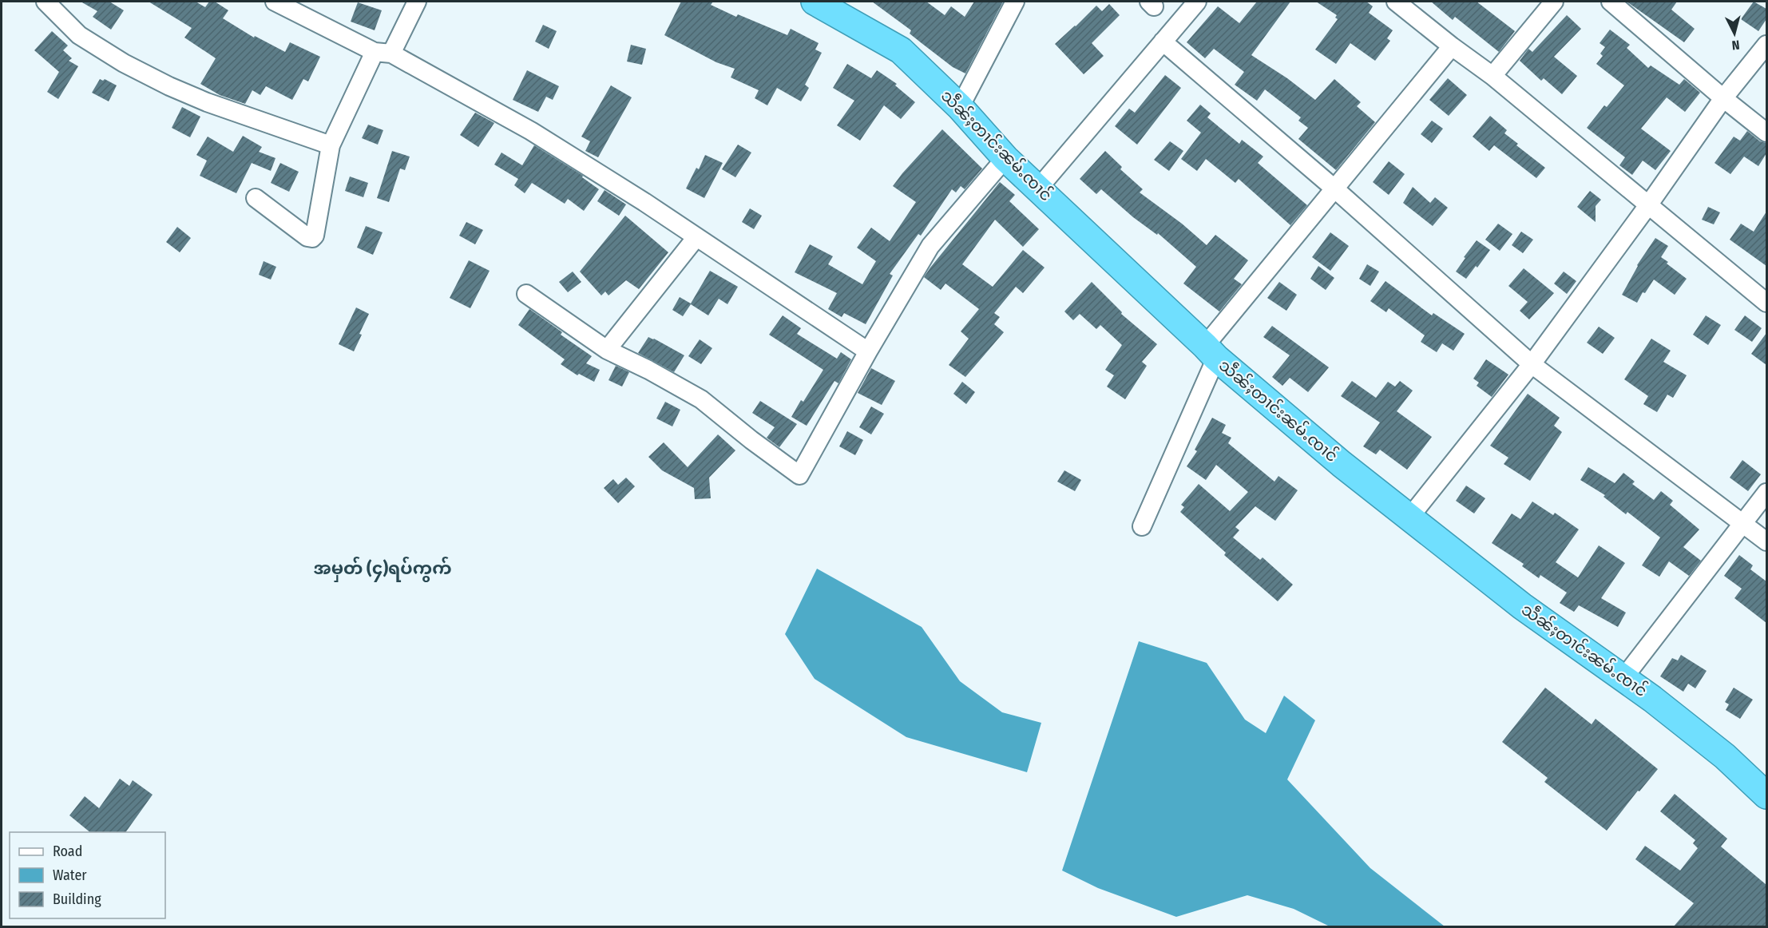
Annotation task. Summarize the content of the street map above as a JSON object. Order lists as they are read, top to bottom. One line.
{"streets":{"highway":["သဵၼ်ႈတၢင်းၼမ်ႉၸၢင်"]},"districts":["အမှတ် (၄)ရပ်ကွက်"],"legend":["Road","Water","Building"],"north":"bottom"}
